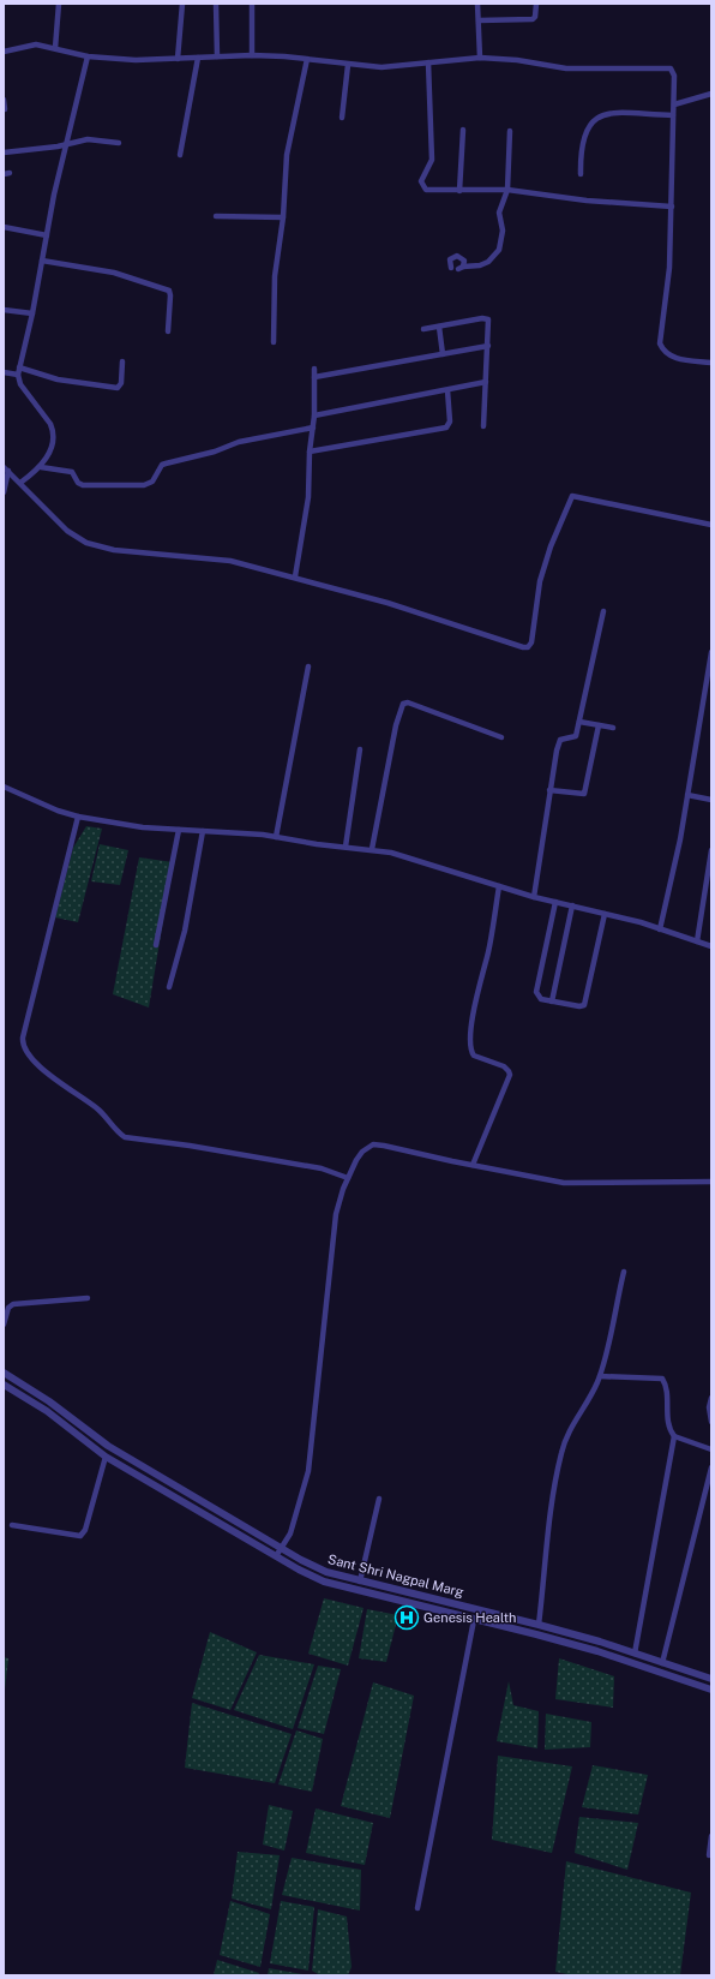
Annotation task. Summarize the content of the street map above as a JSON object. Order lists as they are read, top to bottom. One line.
{"streets":{"street":["Sant Shri Nagpal Marg"]},"places":{"hospital":["Genesis Health"]}}
